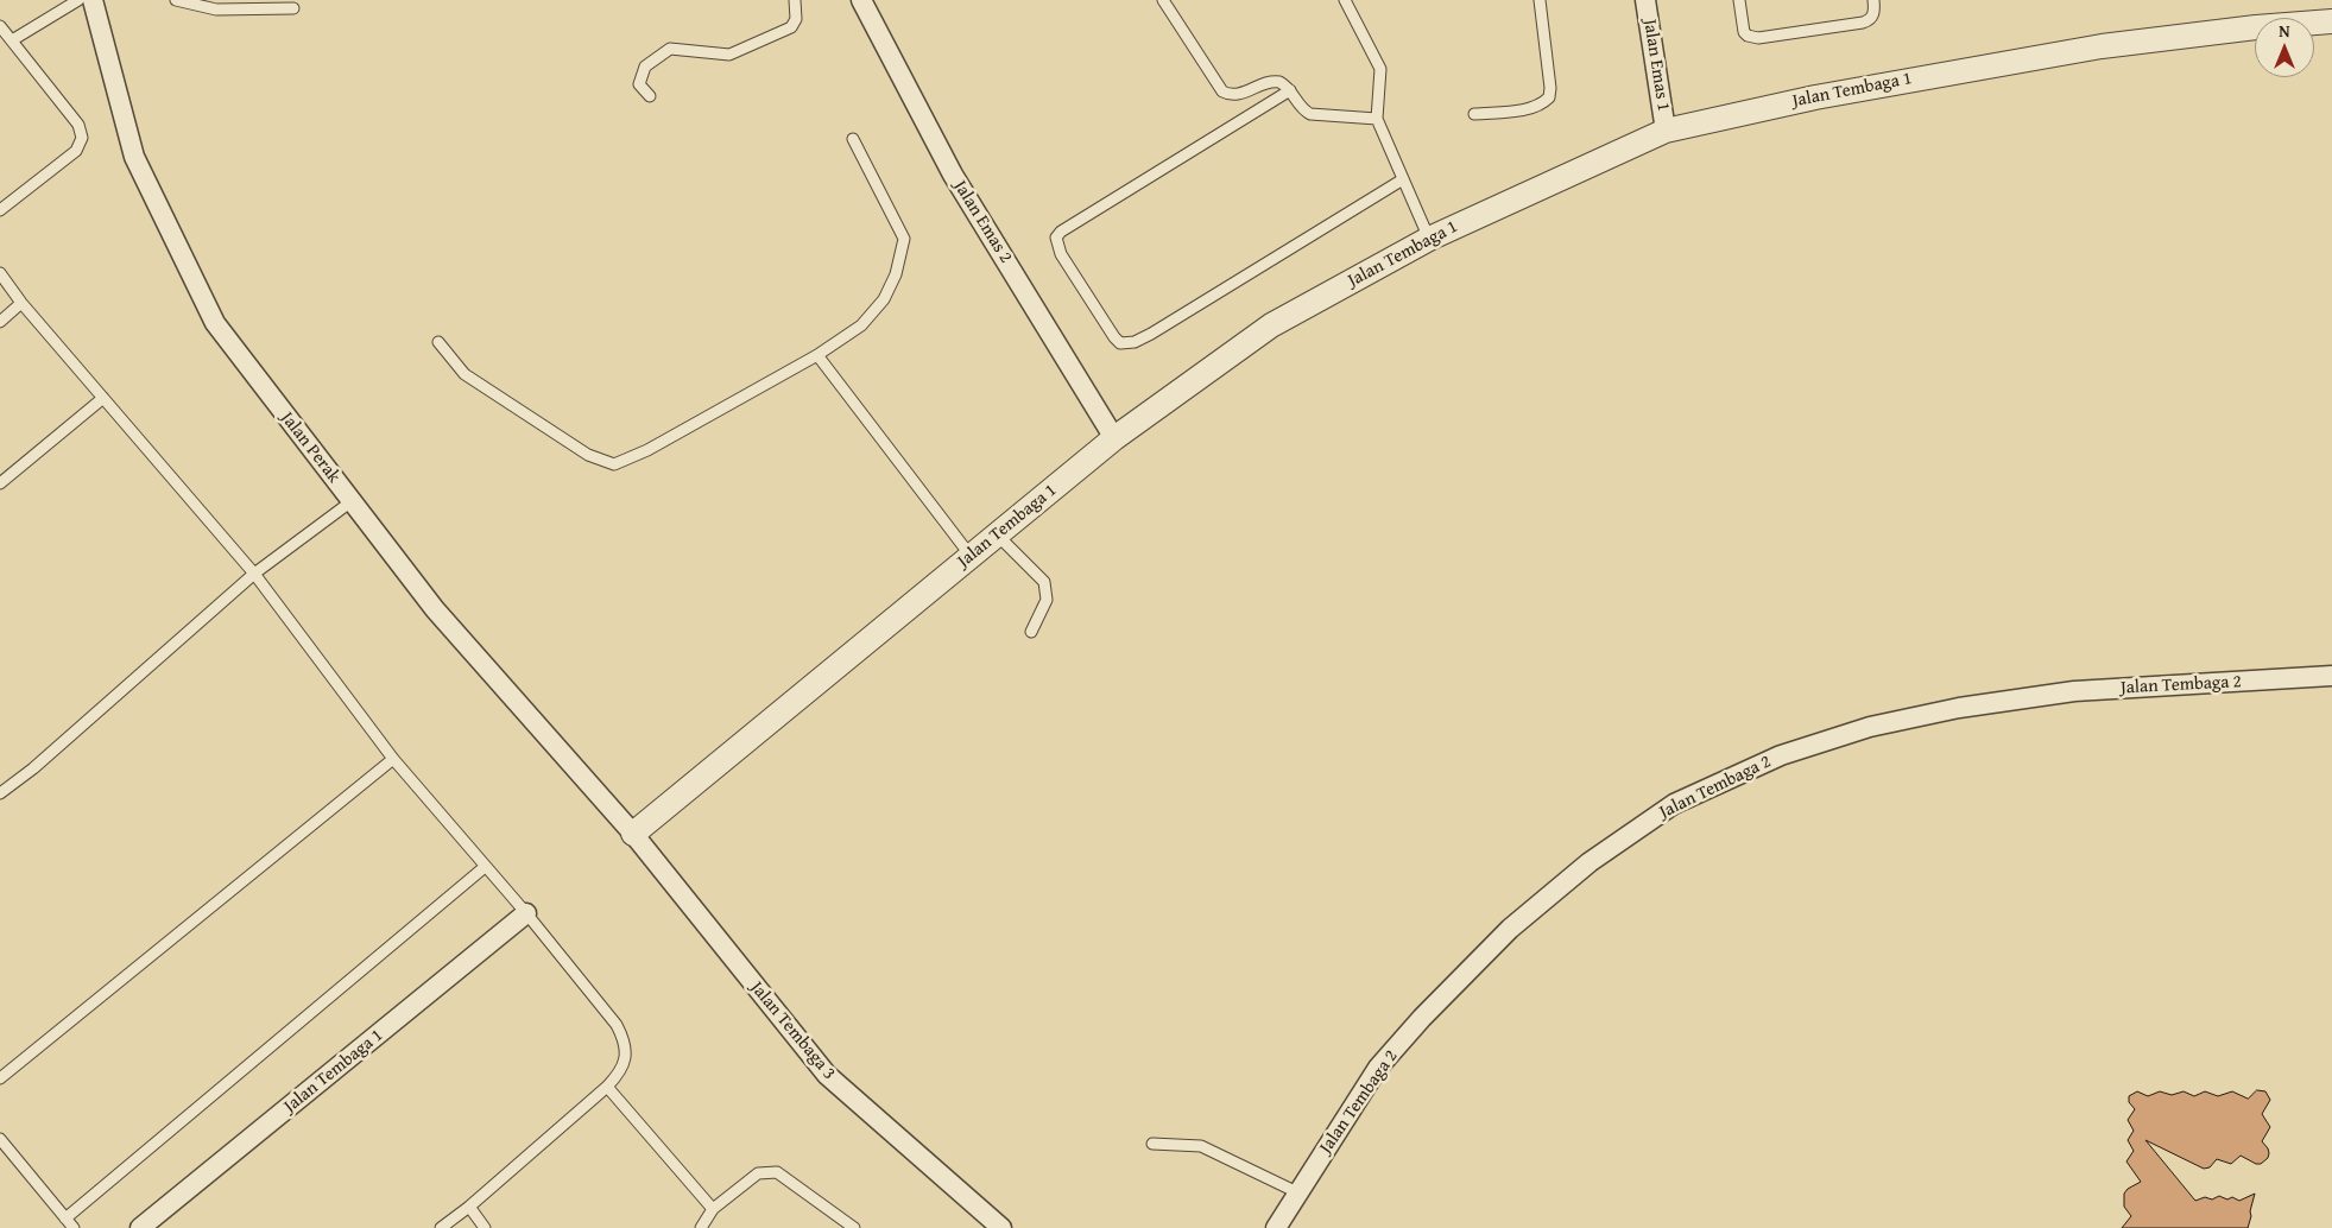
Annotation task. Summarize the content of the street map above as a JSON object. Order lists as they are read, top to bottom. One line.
{"streets":{"street":["Jalan Emas 1","Jalan Tembaga 1","Jalan Emas 2","Jalan Perak","Jalan Tembaga 2","Jalan Tembaga 3"]},"crossings":[["Jalan Emas 1","Jalan Tembaga 1"],["Jalan Tembaga 1","Jalan Emas 2"],["Jalan Tembaga 1","Jalan Perak"],["Jalan Tembaga 1","Jalan Tembaga 3"],["Jalan Perak","Jalan Tembaga 3"]],"north":"top"}
